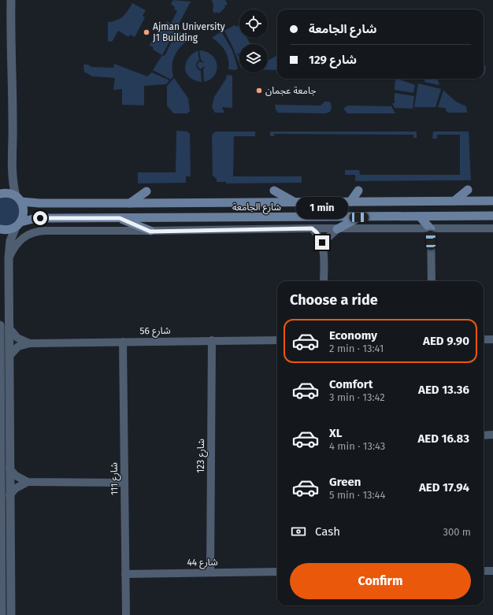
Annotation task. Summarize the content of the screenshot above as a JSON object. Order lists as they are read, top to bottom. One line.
{"streets":{"main road":["شارع الجامعة"],"street":["شارع 56","شارع 123","شارع 111","شارع 44"]},"crossings":[["شارع 56","شارع 123"],["شارع 56","شارع 111"],["شارع 123","شارع 44"],["شارع 111","شارع 44"]],"places":["Ajman University J1 Building","جامعة عجمان"],"page":{"banner":["شارع الجامعة","شارع 129"],"bubble":"1 min","heading":"Choose a ride","list":[{"name":"Economy","note":"2 min · 13:41","value":"AED 9.90"},{"name":"Comfort","note":"3 min · 13:42","value":"AED 13.36"},{"name":"XL","note":"4 min · 13:43","value":"AED 16.83"},{"name":"Green","note":"5 min · 13:44","value":"AED 17.94"}],"pay":["Cash","300 m"],"buttons":"Confirm"}}
